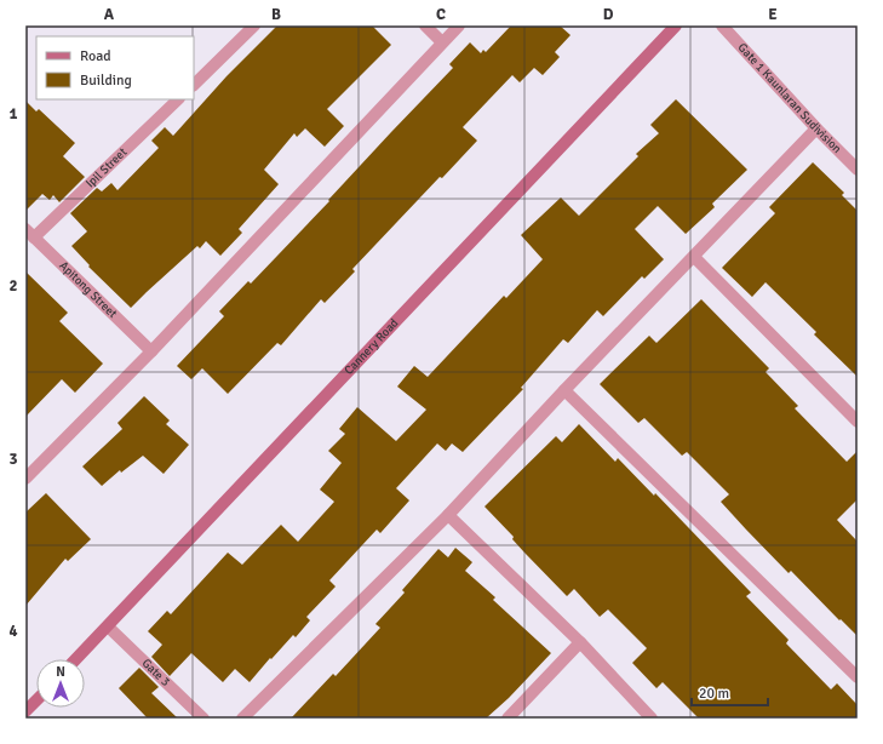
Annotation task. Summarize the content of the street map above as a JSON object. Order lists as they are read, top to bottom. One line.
{"streets":{"main road":["Cannery Road"],"street":["Gate 1 Kaunlaran Sudivision","Ipil Street","Apitong Street","Gate 3"]},"crossings":[["Ipil Street","Apitong Street"],["Cannery Road","Gate 3"]],"legend":["Road","Building"],"scale_bar":"20 m","north":"top","grid":{"columns":["A","B","C","D","E"],"rows":["1","2","3","4"]}}
